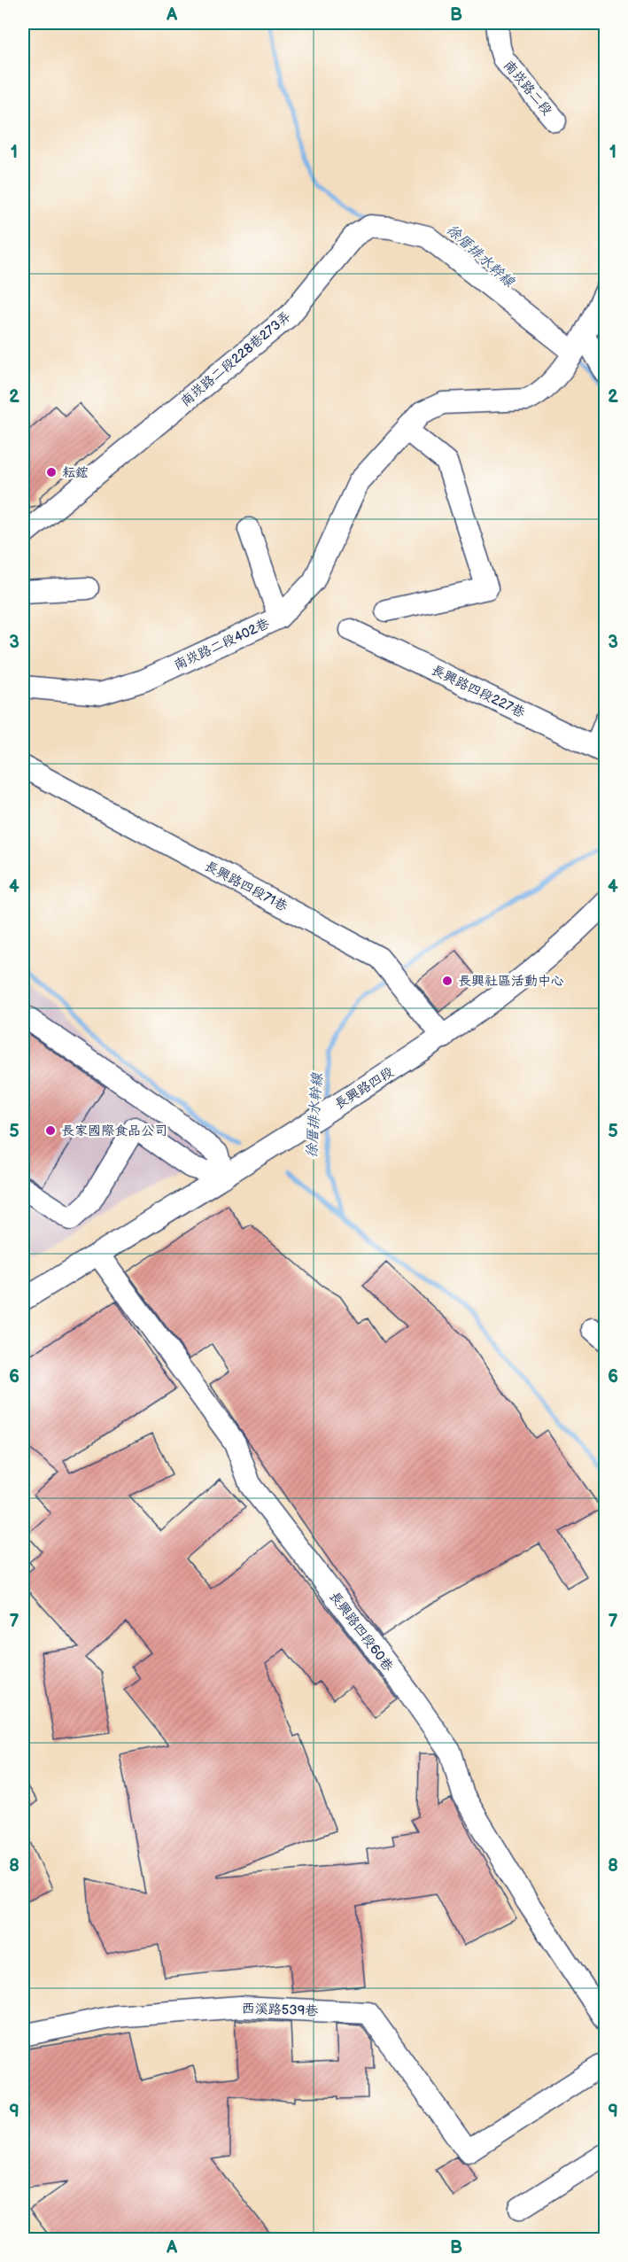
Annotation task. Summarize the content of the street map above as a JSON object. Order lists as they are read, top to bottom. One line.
{"streets":{"street":["南崁路二段","南崁路二段228巷273弄","南崁路二段402巷","長興路四段227巷","長興路四段71巷","長興路四段","長興路四段60巷","西溪路539巷"]},"crossings":[["南崁路二段228巷273弄","南崁路二段402巷"],["長興路四段71巷","長興路四段"],["長興路四段","長興路四段60巷"]],"water":["徐厝排水幹線"],"places":["耘鋐","長興社區活動中心","長家國際食品公司"],"grid":{"columns":["A","B"],"rows":["1","2","3","4","5","6","7","8","9"]}}
